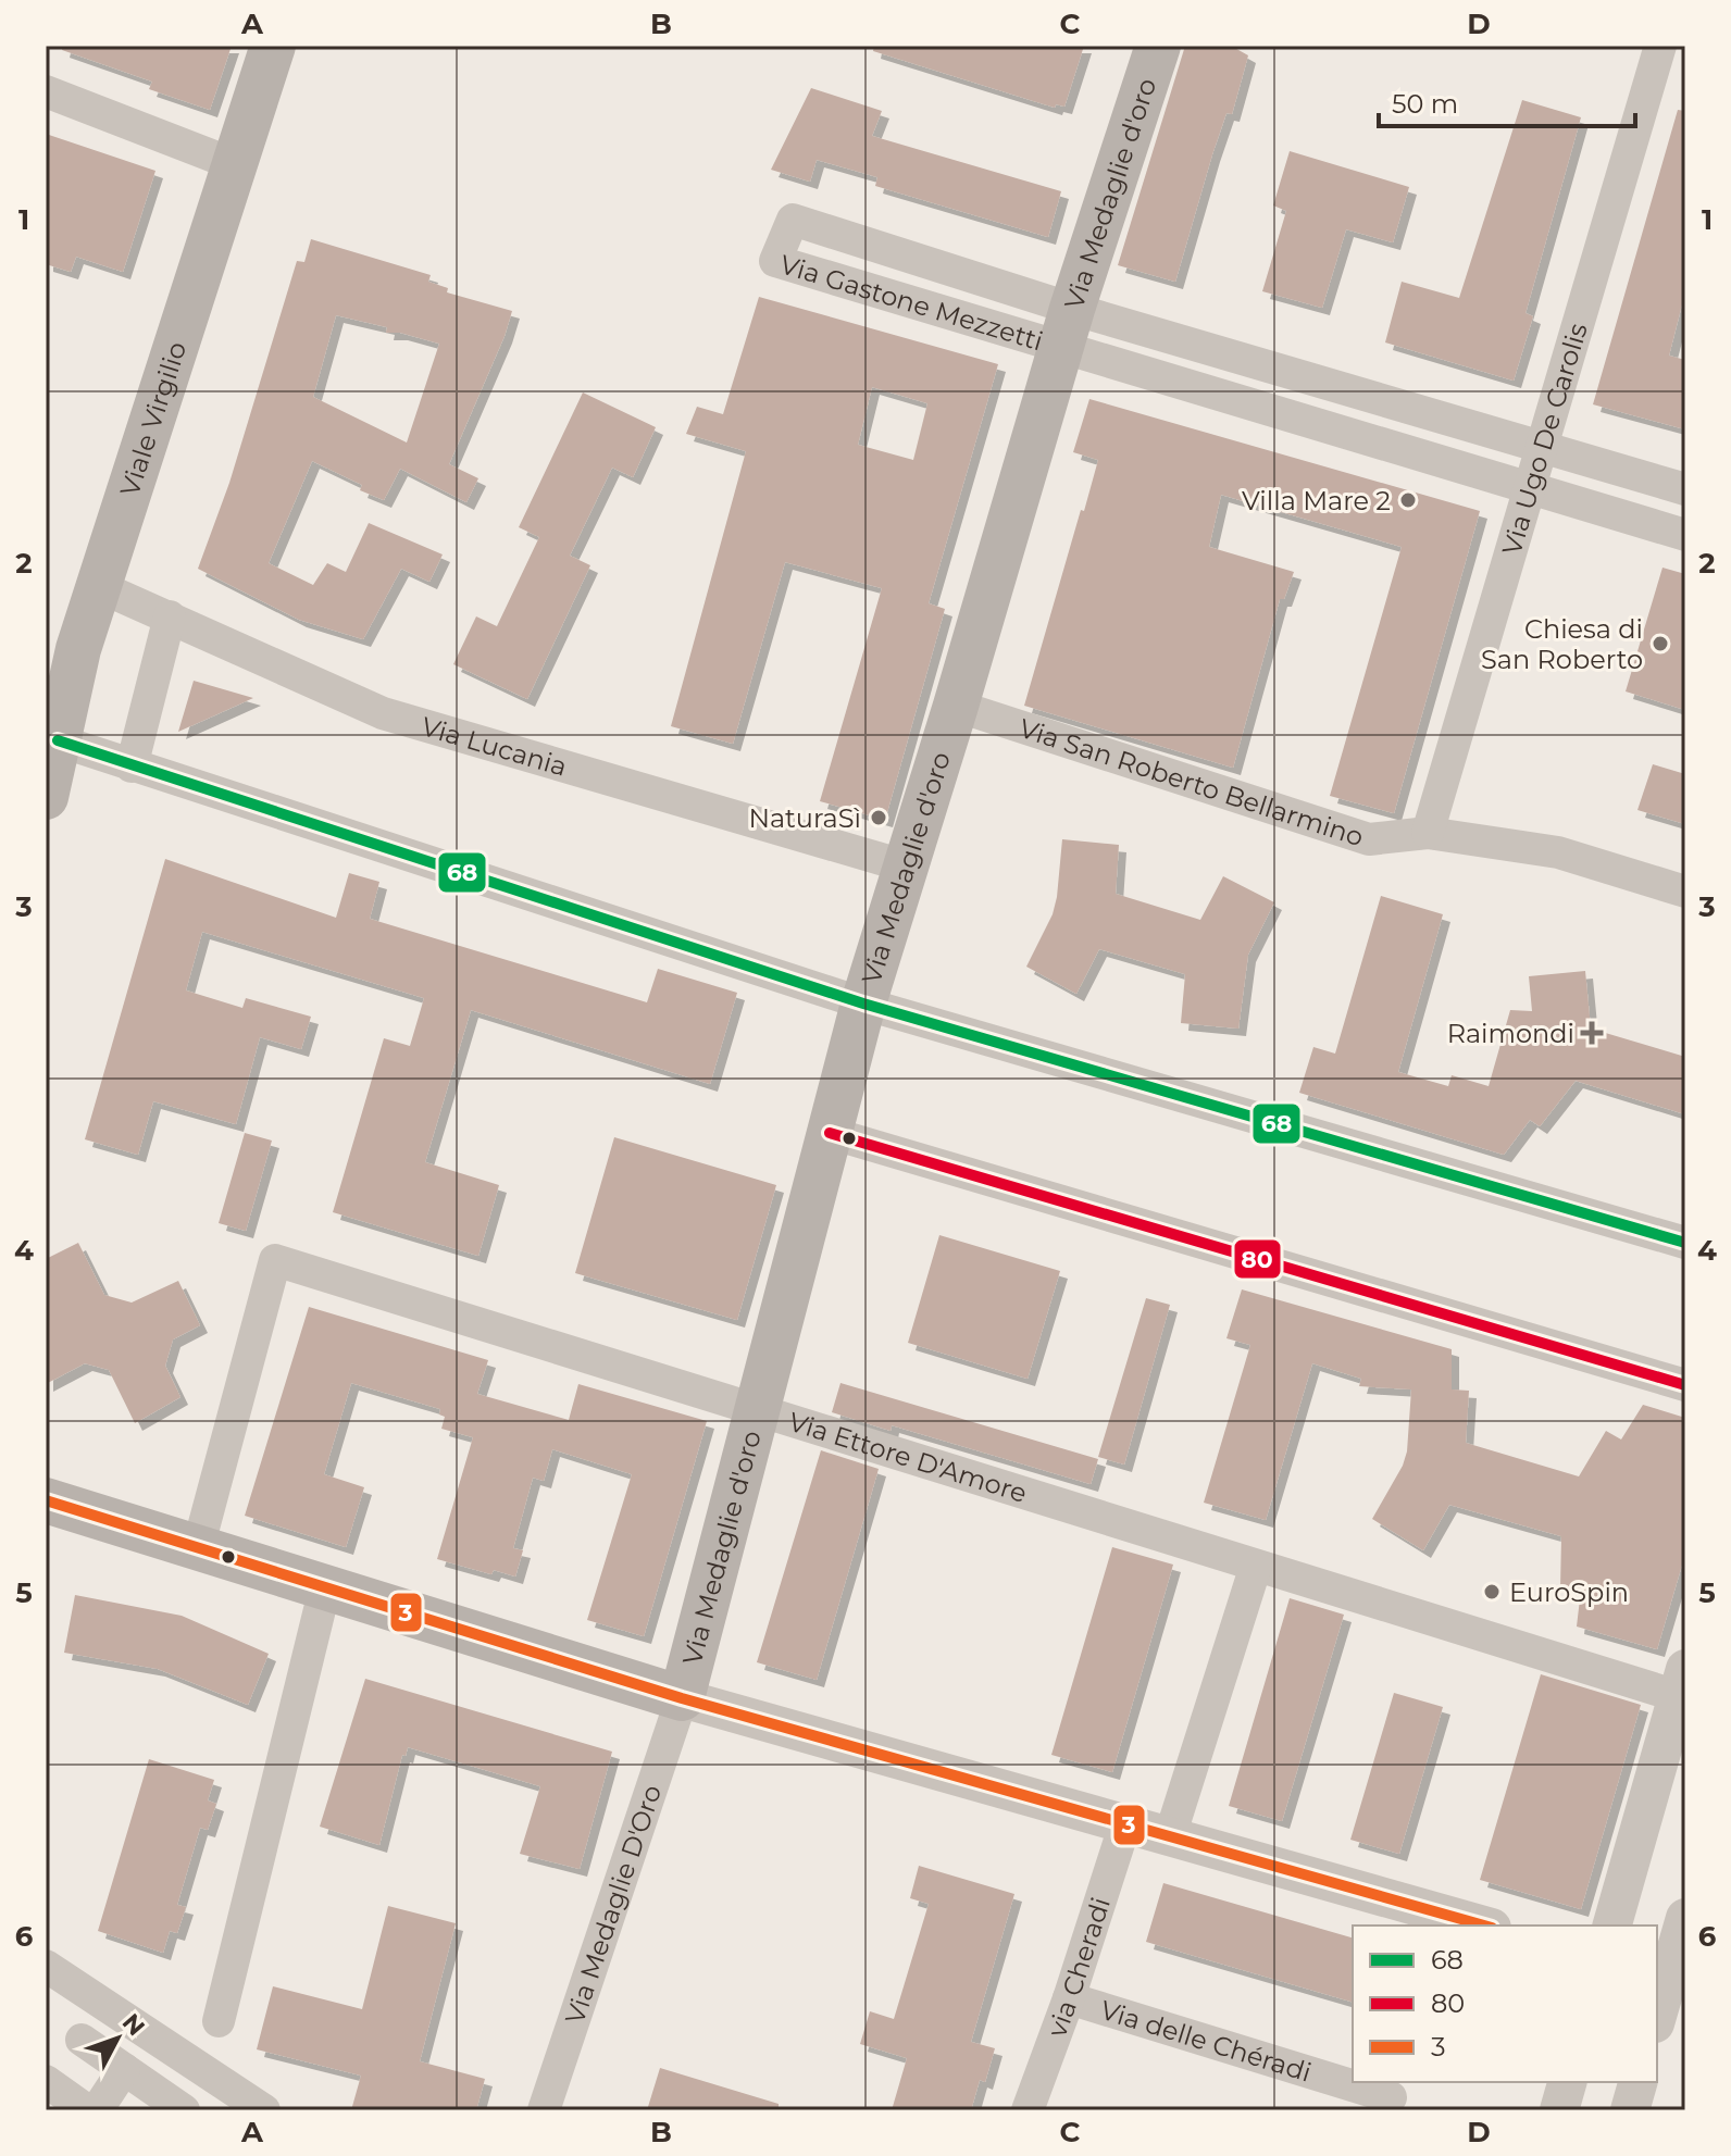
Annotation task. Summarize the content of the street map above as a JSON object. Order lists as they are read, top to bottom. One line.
{"streets":{"main road":["Via Medaglie d'oro","Viale Virgilio"],"street":["Via Gastone Mezzetti","Via Ugo De Carolis","Via Lucania","Via San Roberto Bellarmino","Via Ettore D'Amore","Via Medaglie D'Oro","via Cheradi","Via delle Chéradi"]},"crossings":[["Via Medaglie d'oro","Via Gastone Mezzetti"],["Via Medaglie d'oro","Via Lucania"],["Via Medaglie d'oro","Via San Roberto Bellarmino"],["Via Medaglie d'oro","Via Ettore D'Amore"],["Via Medaglie d'oro","Via Medaglie D'Oro"],["Via Gastone Mezzetti","Via Ugo De Carolis"],["Viale Virgilio","Via Lucania"],["Via Ugo De Carolis","Via San Roberto Bellarmino"],["via Cheradi","Via delle Chéradi"]],"places":{"other":["Villa Mare 2","Chiesa di San Roberto","NaturaSì","EuroSpin"],"health":["Raimondi"]},"lines":["transit line 68","transit line 80","transit line 3"],"legend":["68","80","3"],"scale_bar":"50 m","north":"top right","grid":{"columns":["A","B","C","D"],"rows":["1","2","3","4","5","6"]}}
